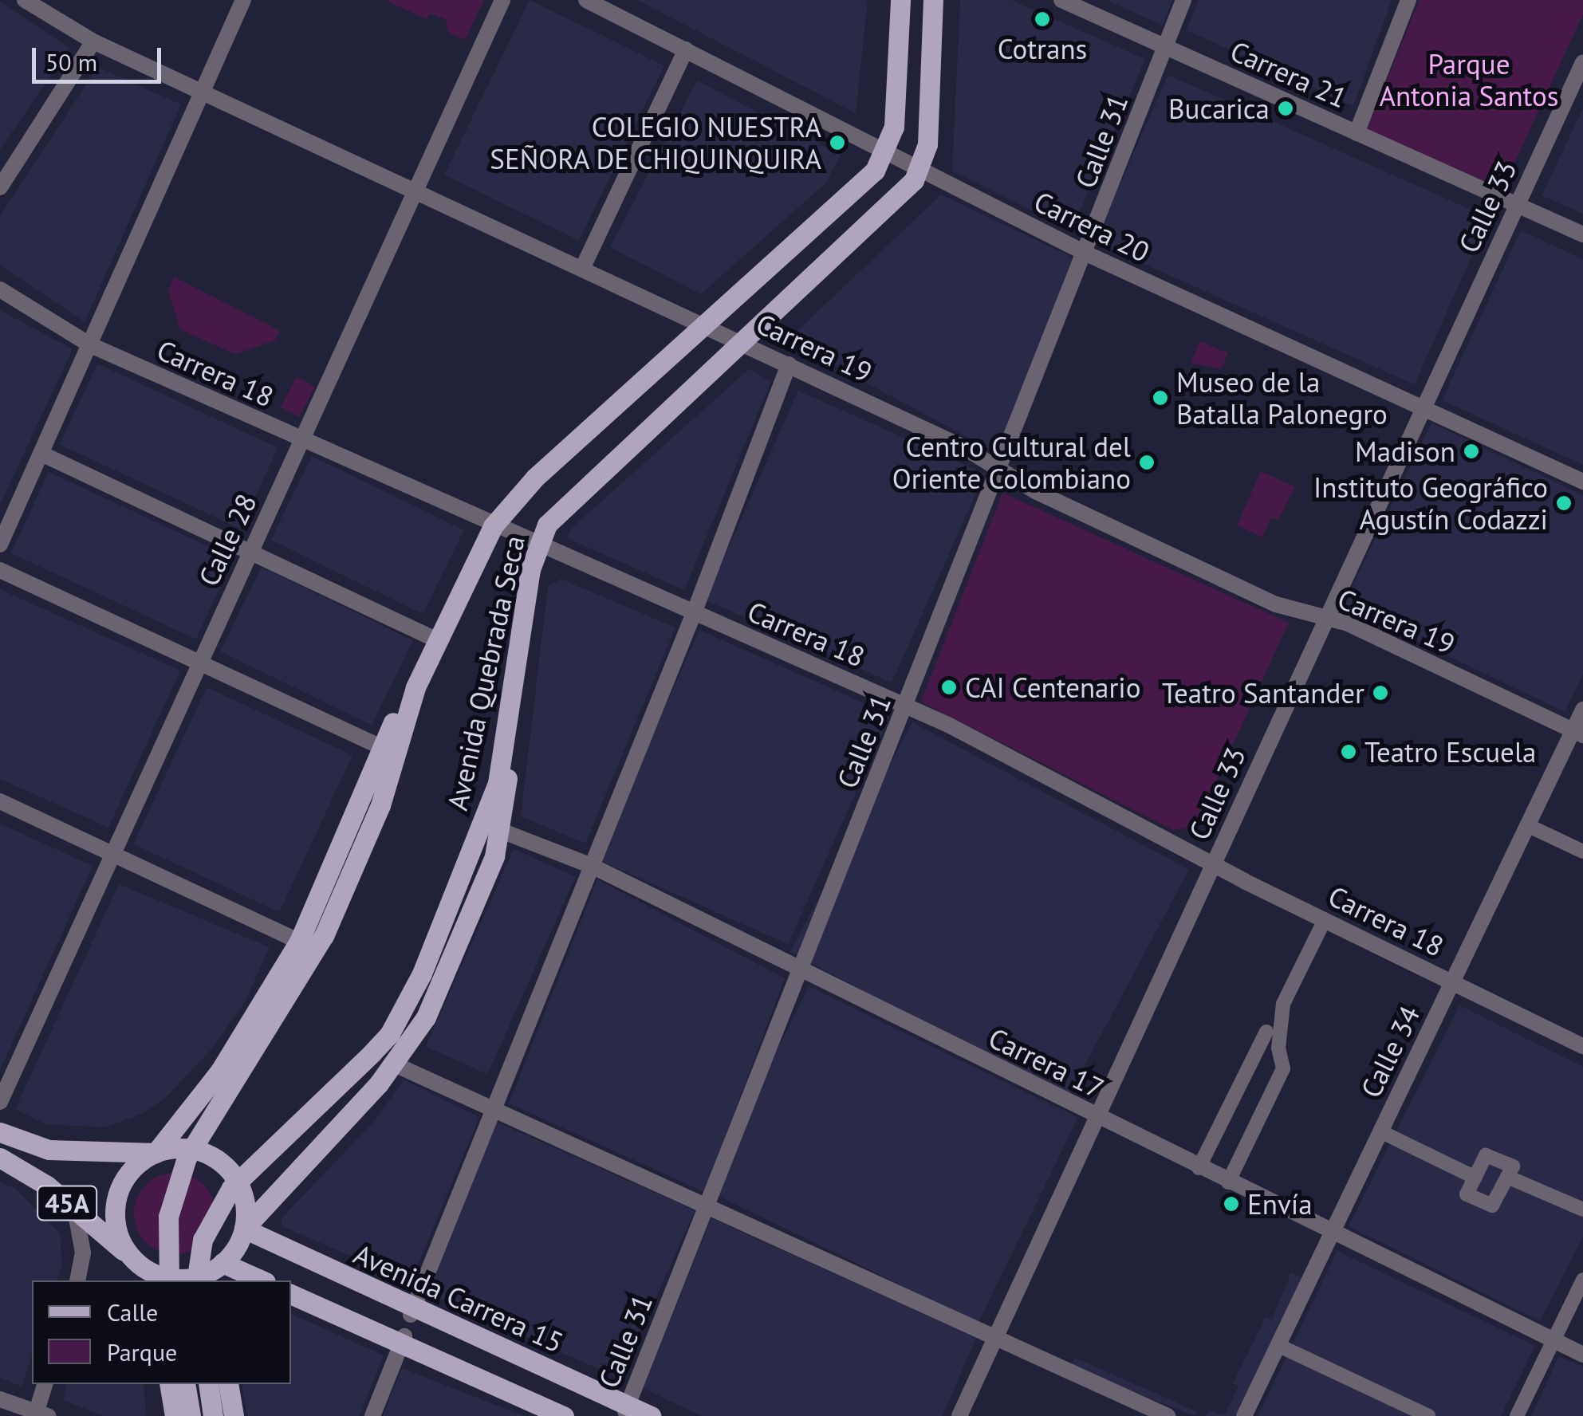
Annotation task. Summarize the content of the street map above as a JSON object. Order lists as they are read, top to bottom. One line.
{"streets":{"main road":["Avenida Quebrada Seca","45A","Avenida Carrera 15"],"street":["Carrera 21","Calle 31","Calle 33","Carrera 20","Carrera 19","Carrera 18","Calle 28","Calle 34","Carrera 17"]},"crossings":[["Carrera 21","Calle 31"],["Carrera 21","Calle 33"],["Calle 31","Carrera 20"],["Calle 31","Carrera 19"],["Calle 31","Carrera 18"],["Calle 31","Carrera 17"],["Calle 31","Avenida Carrera 15"],["Calle 33","Carrera 20"],["Calle 33","Carrera 19"],["Calle 33","Carrera 18"],["Calle 33","Carrera 17"],["Carrera 20","Avenida Quebrada Seca"],["Carrera 19","Calle 28"],["Carrera 19","Avenida Quebrada Seca"],["Carrera 19","Calle 34"],["Carrera 18","Calle 28"],["Carrera 18","Avenida Quebrada Seca"],["Carrera 18","Calle 34"],["Avenida Quebrada Seca","Carrera 17"],["Calle 34","Carrera 17"],["45A","Avenida Carrera 15"]],"parks":["Parque Antonia Santos"],"places":["Cotrans","Bucarica","COLEGIO NUESTRA SEÑORA DE CHIQUINQUIRA","Museo de la Batalla Palonegro","Madison","Centro Cultural del Oriente Colombiano","Instituto Geográfico Agustín Codazzi","CAI Centenario","Teatro Santander","Teatro Escuela","Envía"],"legend":["Calle","Parque"],"scale_bar":"50 m"}
